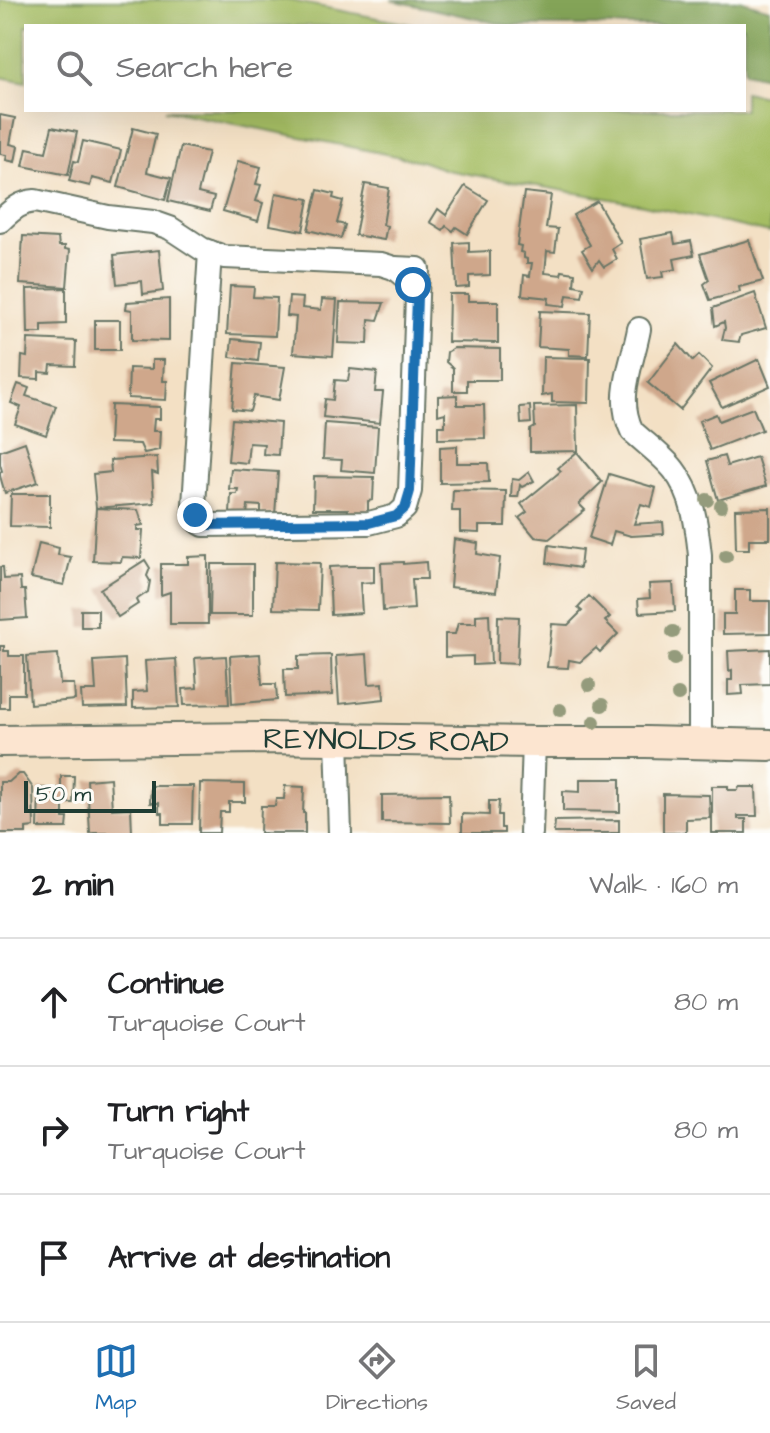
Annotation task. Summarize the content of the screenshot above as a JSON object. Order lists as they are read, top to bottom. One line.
{"streets":{"street":["REYNOLDS ROAD"]},"scale_bar":"50 m","page":{"search":"Search here","scale":"50 m","heading":["2 min","Walk · 160 m"],"list":[["Continue","Turquoise Court","80 m"],["Turn right","Turquoise Court","80 m"],"Arrive at destination"],"nav":["Map","Directions","Saved"]}}
